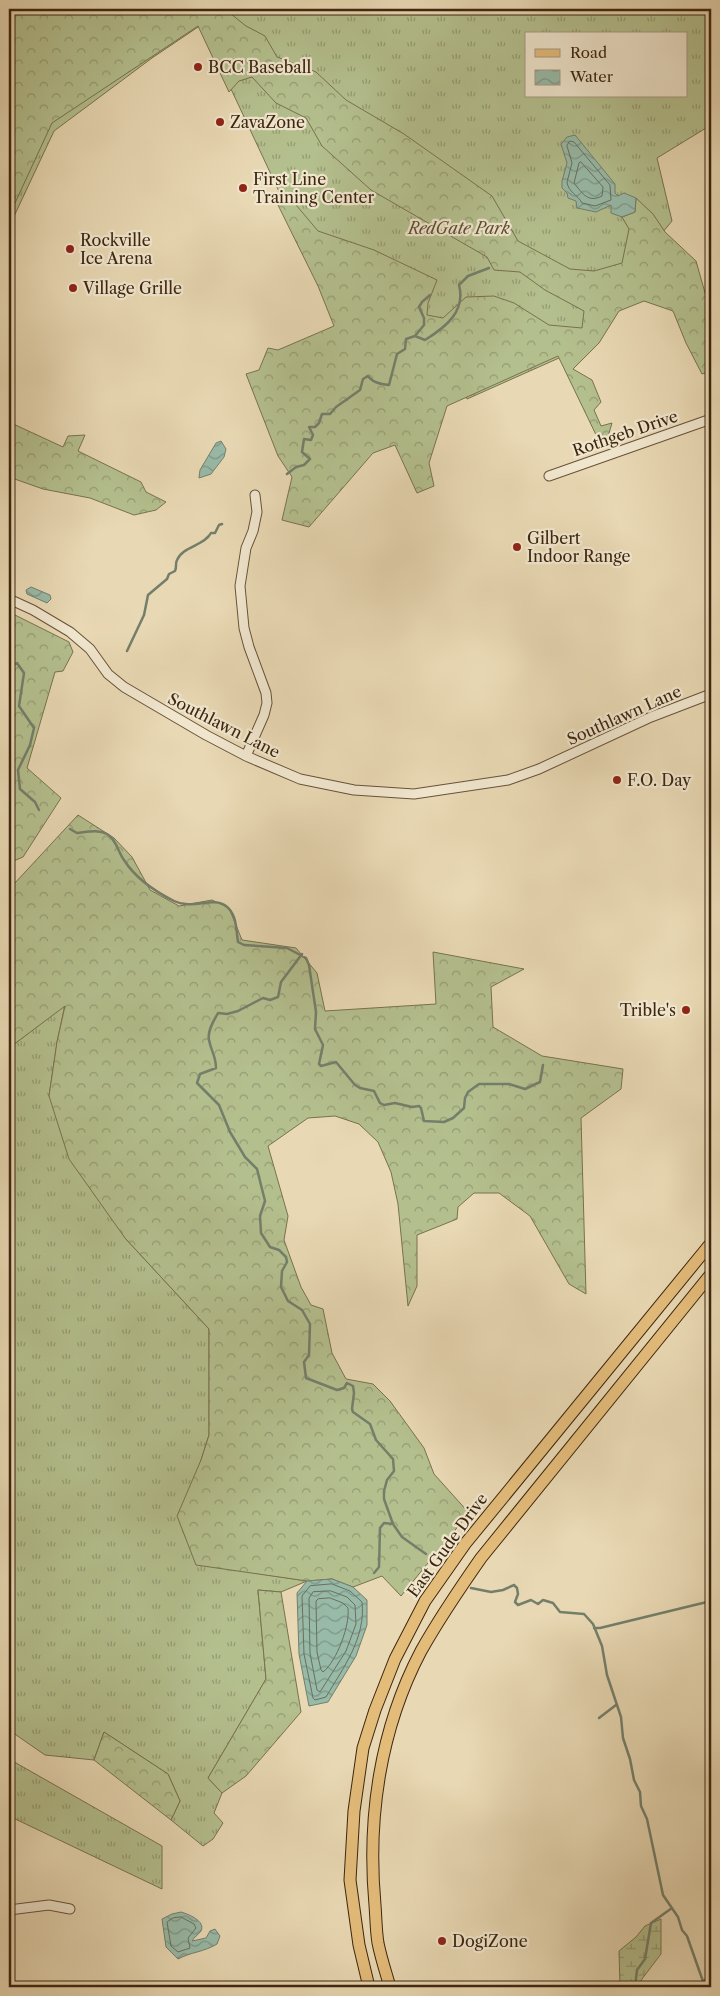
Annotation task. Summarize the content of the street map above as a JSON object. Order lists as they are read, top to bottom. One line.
{"streets":{"main road":["East Gude Drive"],"street":["Rothgeb Drive","Southlawn Lane"]},"parks":["RedGate Park"],"places":["BCC Baseball","ZavaZone","First Line Training Center","Rockville Ice Arena","Village Grille","Gilbert Indoor Range","F.O. Day","Trible's","DogiZone"],"legend":["Road","Water"]}
